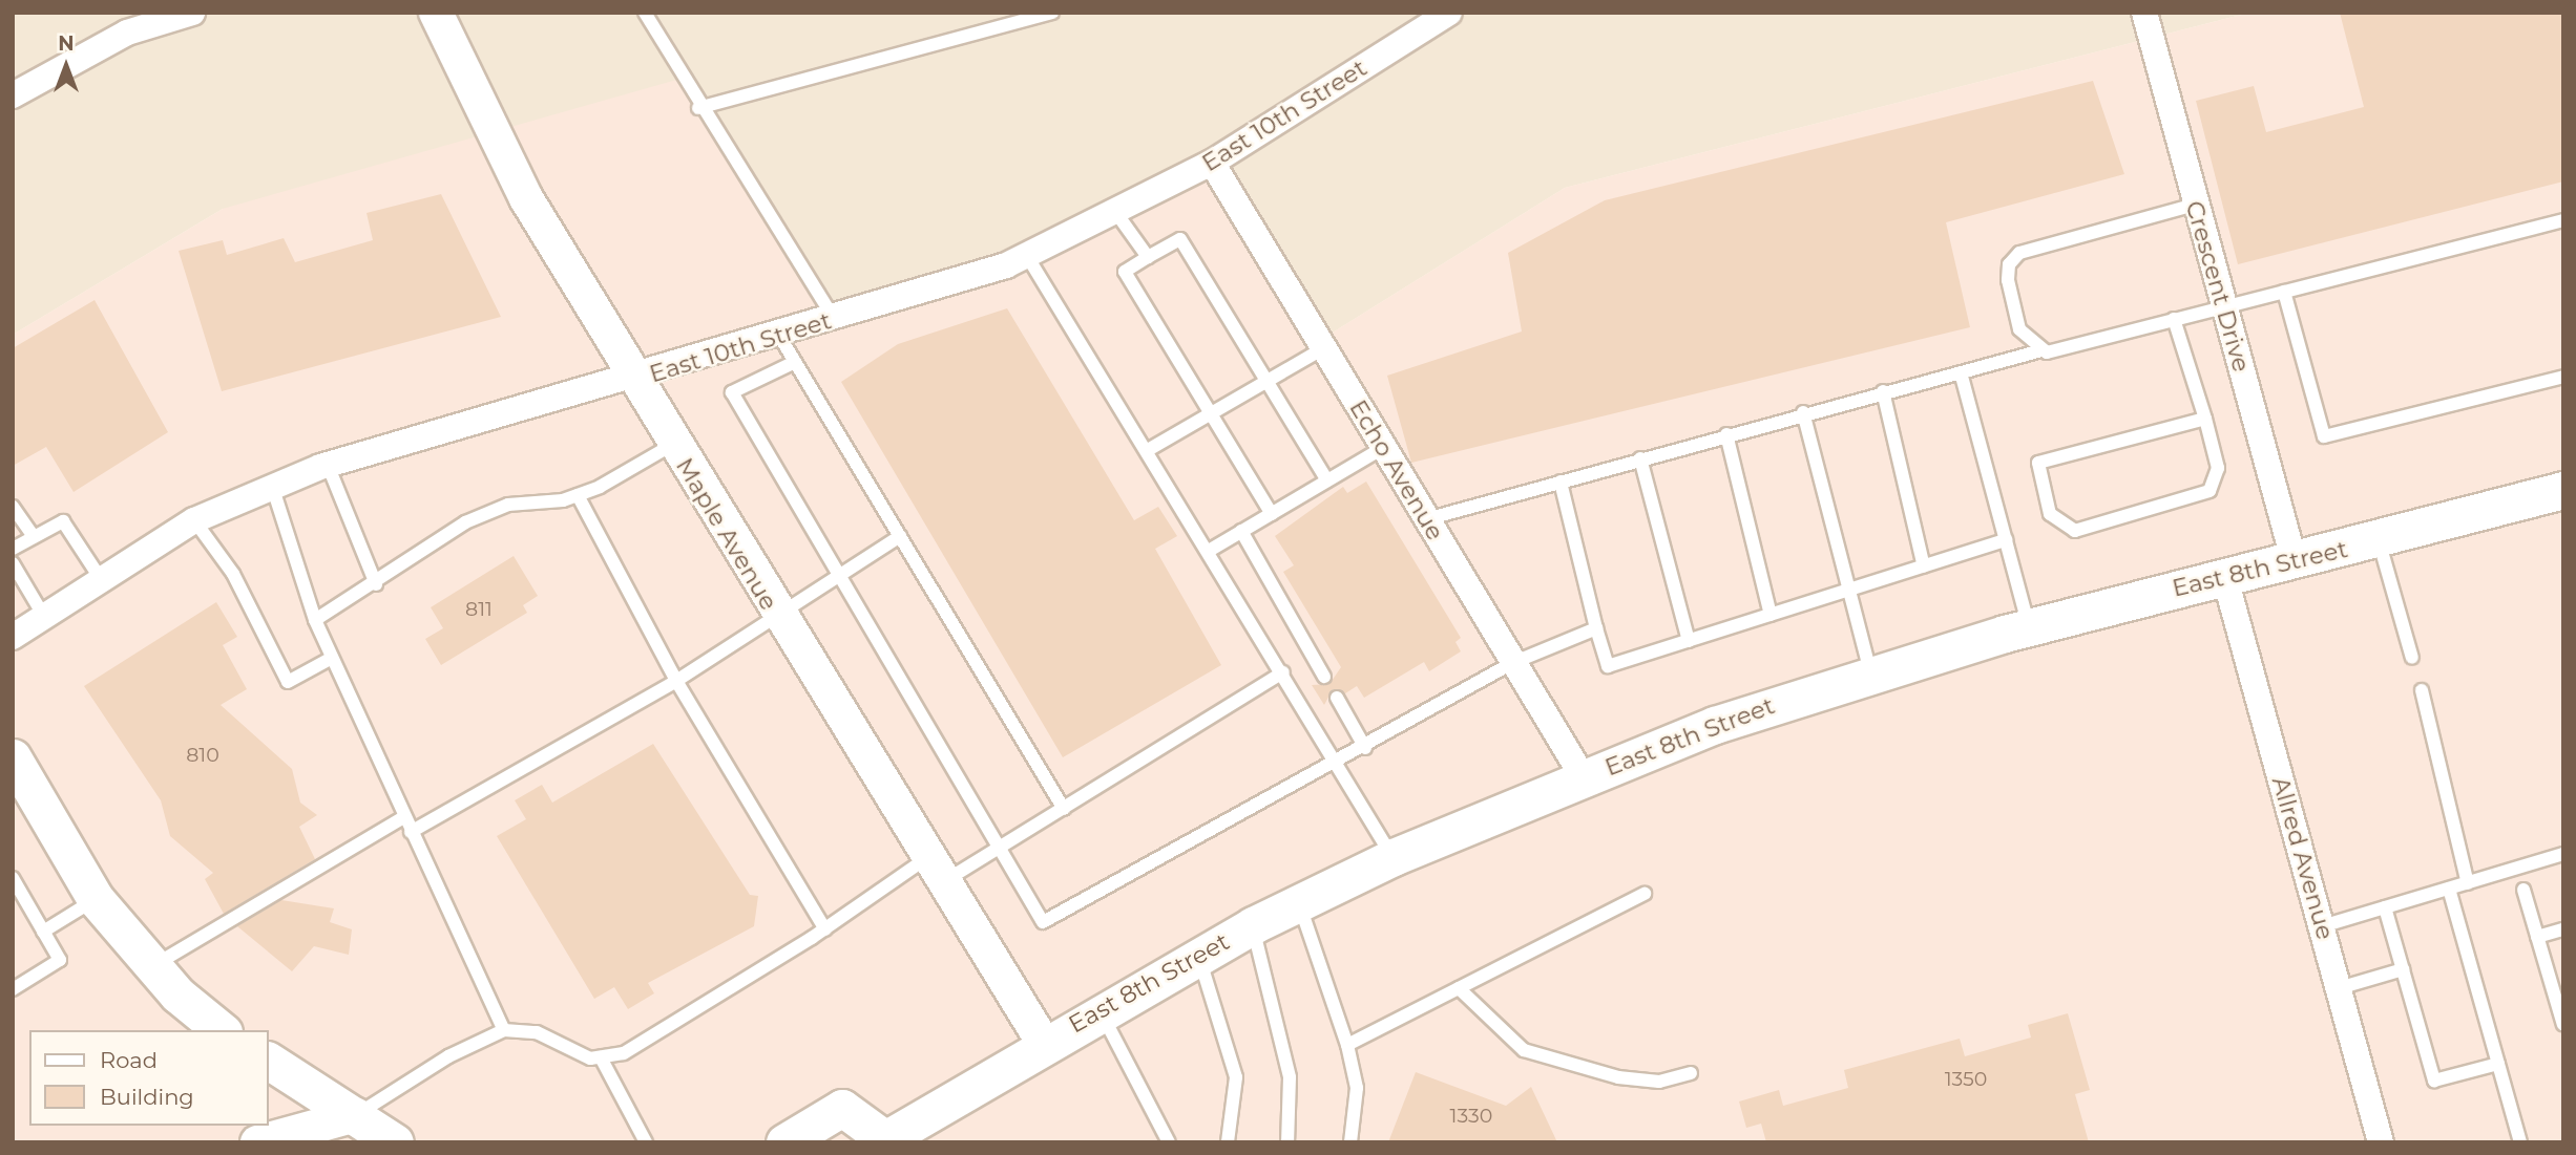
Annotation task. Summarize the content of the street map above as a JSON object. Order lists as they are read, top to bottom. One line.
{"streets":{"main road":["East 8th Street"],"street":["East 10th Street","Crescent Drive","Echo Avenue","Maple Avenue","Allred Avenue"]},"crossings":[["East 10th Street","Echo Avenue"],["East 10th Street","Maple Avenue"],["Crescent Drive","East 8th Street"],["Echo Avenue","East 8th Street"],["Maple Avenue","East 8th Street"],["East 8th Street","Allred Avenue"]],"house_numbers":["811","810","1350","1330"],"legend":["Road","Building"],"north":"top"}
